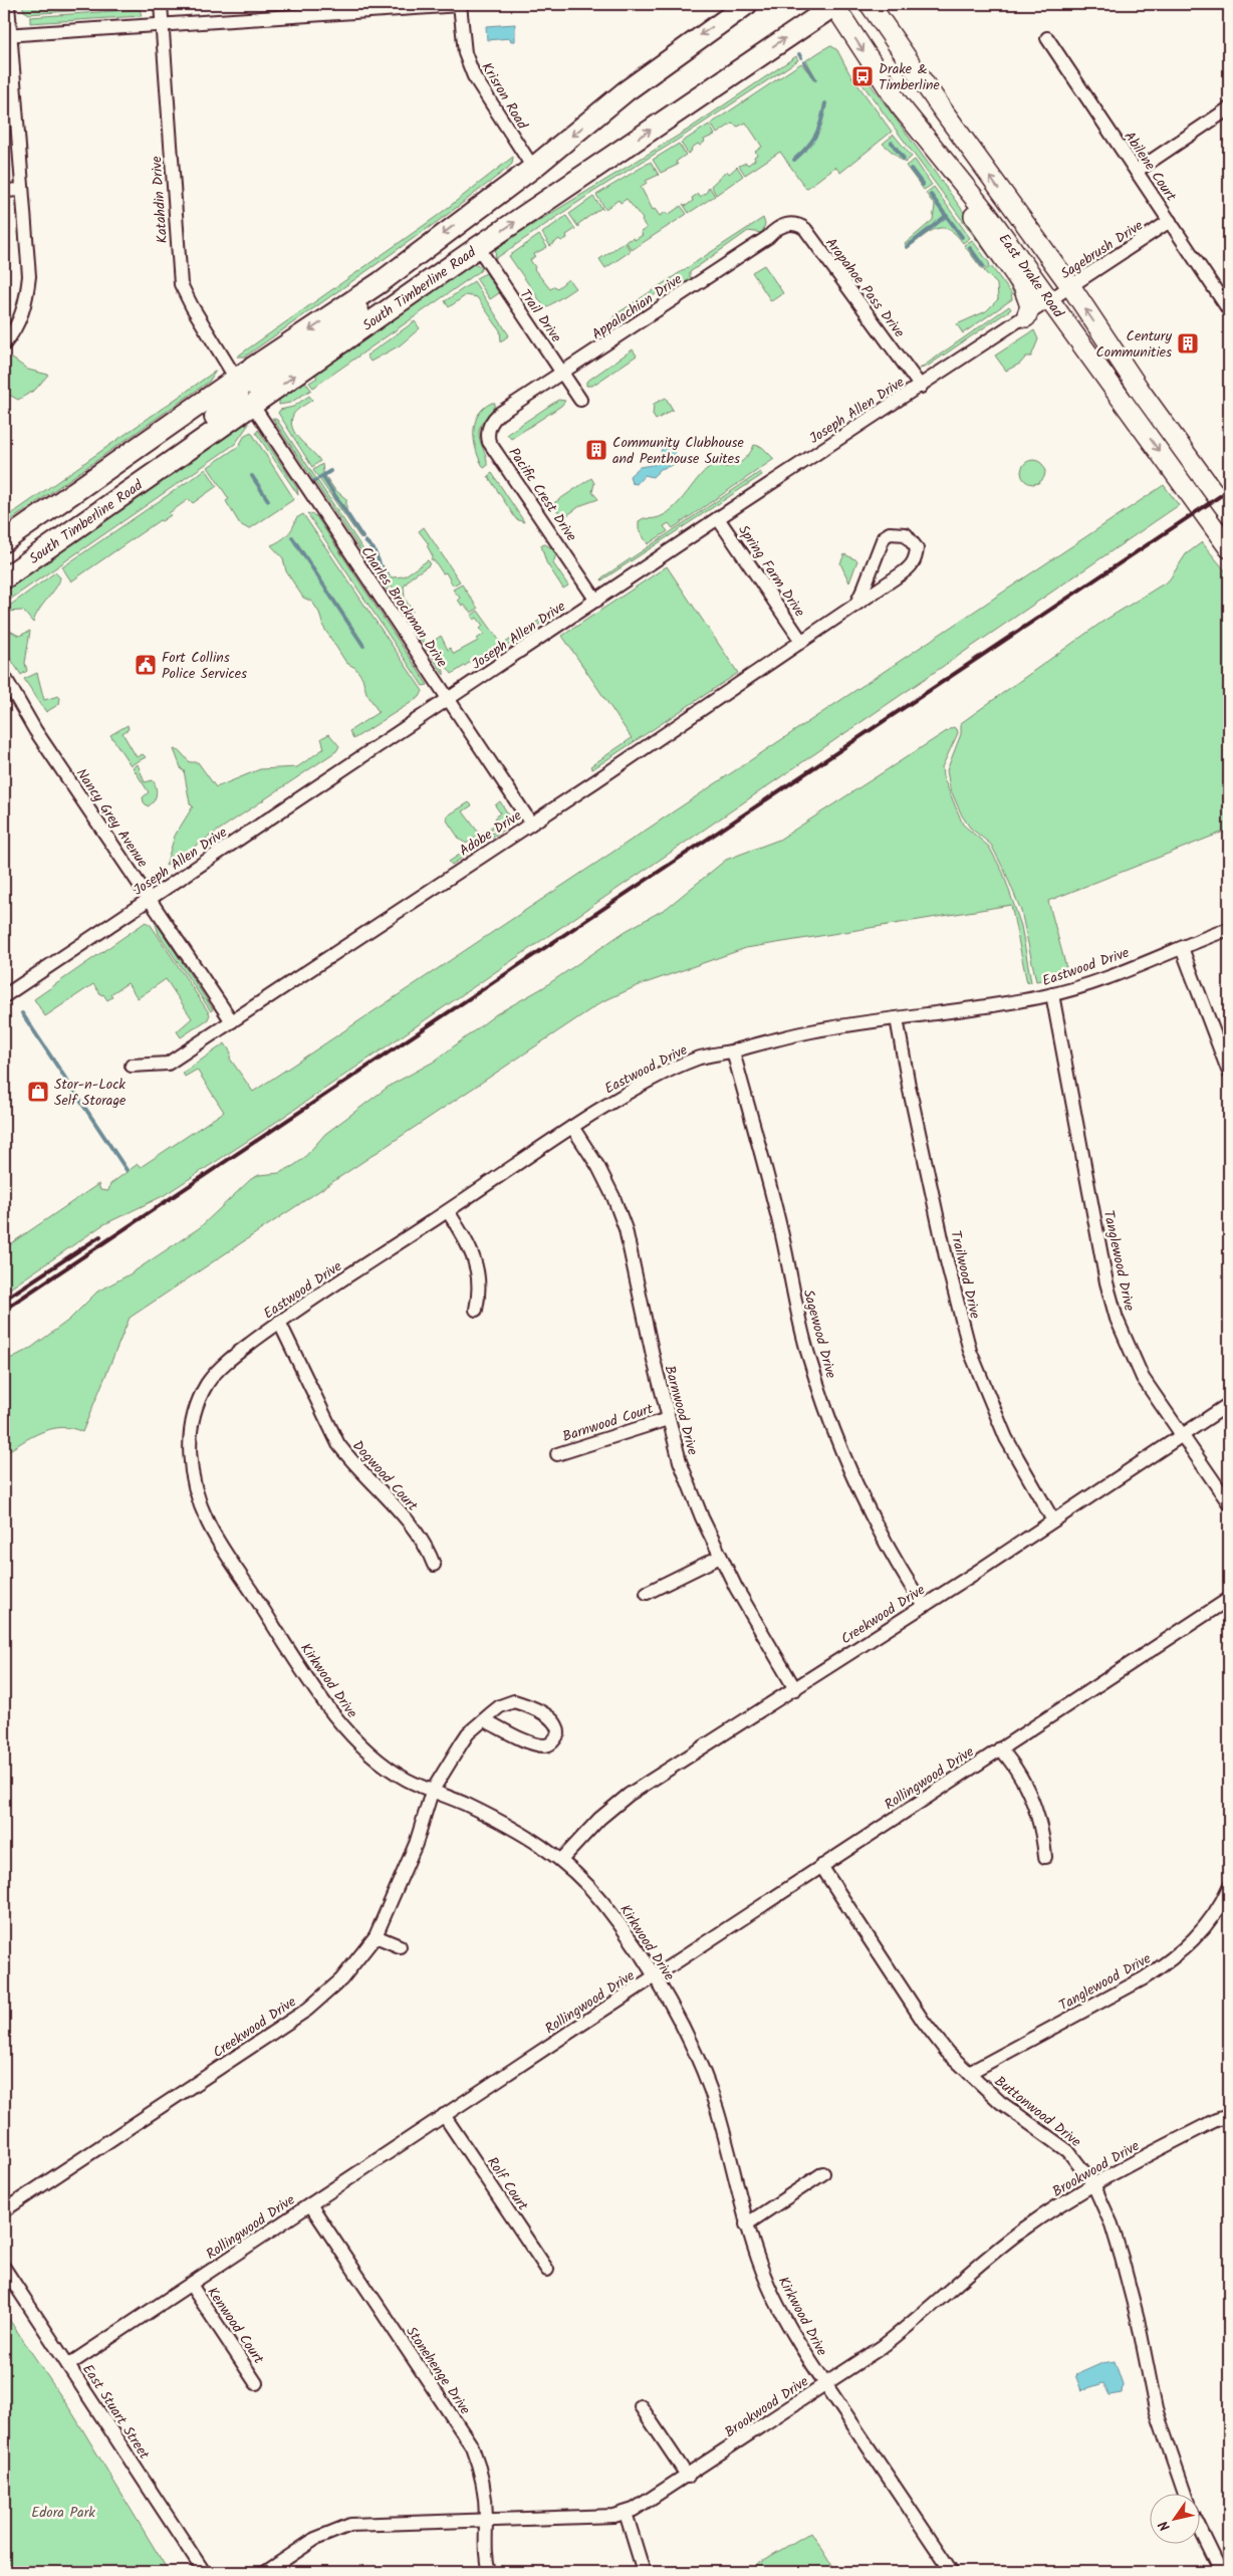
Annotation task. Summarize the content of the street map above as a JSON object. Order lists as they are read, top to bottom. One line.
{"streets":{"main road":["East Drake Road","South Timberline Road"],"street":["Krisron Road","Abilene Court","Katahdin Drive","Sagebrush Drive","Arapahoe Pass Drive","Appalachian Drive","Trail Drive","Joseph Allen Drive","Pacific Crest Drive","Spring Farm Drive","Charles Brockman Drive","Nancy Grey Avenue","Adobe Drive","Eastwood Drive","Tanglewood Drive","Trailwood Drive","Sagewood Drive","Barnwood Drive","Barnwood Court","Dogwood Court","Creekwood Drive","Kirkwood Drive","Rollingwood Drive","Buttonwood Drive","Brookwood Drive","Rolf Court","Kenwood Court","Stonehenge Drive","East Stuart Street"]},"crossings":[["Krisron Road","South Timberline Road"],["Abilene Court","Sagebrush Drive"],["Katahdin Drive","South Timberline Road"],["Sagebrush Drive","East Drake Road"],["Sagebrush Drive","Joseph Allen Drive"],["East Drake Road","South Timberline Road"],["East Drake Road","Joseph Allen Drive"],["Arapahoe Pass Drive","Appalachian Drive"],["Arapahoe Pass Drive","Joseph Allen Drive"],["South Timberline Road","Trail Drive"],["South Timberline Road","Charles Brockman Drive"],["Appalachian Drive","Trail Drive"],["Appalachian Drive","Pacific Crest Drive"],["Joseph Allen Drive","Pacific Crest Drive"],["Joseph Allen Drive","Spring Farm Drive"],["Joseph Allen Drive","Charles Brockman Drive"],["Joseph Allen Drive","Nancy Grey Avenue"],["Spring Farm Drive","Adobe Drive"],["Charles Brockman Drive","Adobe Drive"],["Nancy Grey Avenue","Adobe Drive"],["Eastwood Drive","Tanglewood Drive"],["Eastwood Drive","Trailwood Drive"],["Eastwood Drive","Sagewood Drive"],["Eastwood Drive","Barnwood Drive"],["Eastwood Drive","Dogwood Court"],["Eastwood Drive","Kirkwood Drive"],["Tanglewood Drive","Creekwood Drive"],["Tanglewood Drive","Buttonwood Drive"],["Trailwood Drive","Creekwood Drive"],["Sagewood Drive","Creekwood Drive"],["Barnwood Drive","Barnwood Court"],["Barnwood Drive","Creekwood Drive"],["Creekwood Drive","Kirkwood Drive"],["Kirkwood Drive","Rollingwood Drive"],["Kirkwood Drive","Brookwood Drive"],["Rollingwood Drive","Buttonwood Drive"],["Rollingwood Drive","Rolf Court"],["Rollingwood Drive","Kenwood Court"],["Rollingwood Drive","Stonehenge Drive"],["Rollingwood Drive","East Stuart Street"],["Buttonwood Drive","Brookwood Drive"],["Brookwood Drive","Stonehenge Drive"]],"parks":["Edora Park"],"places":{"bus stop":["Drake & Timberline"],"building":["Century Communities","Community Clubhouse and Penthouse Suites"],"public building":["Fort Collins Police Services"],"shop":["Stor-n-Lock Self Storage"]},"north":"bottom left"}
